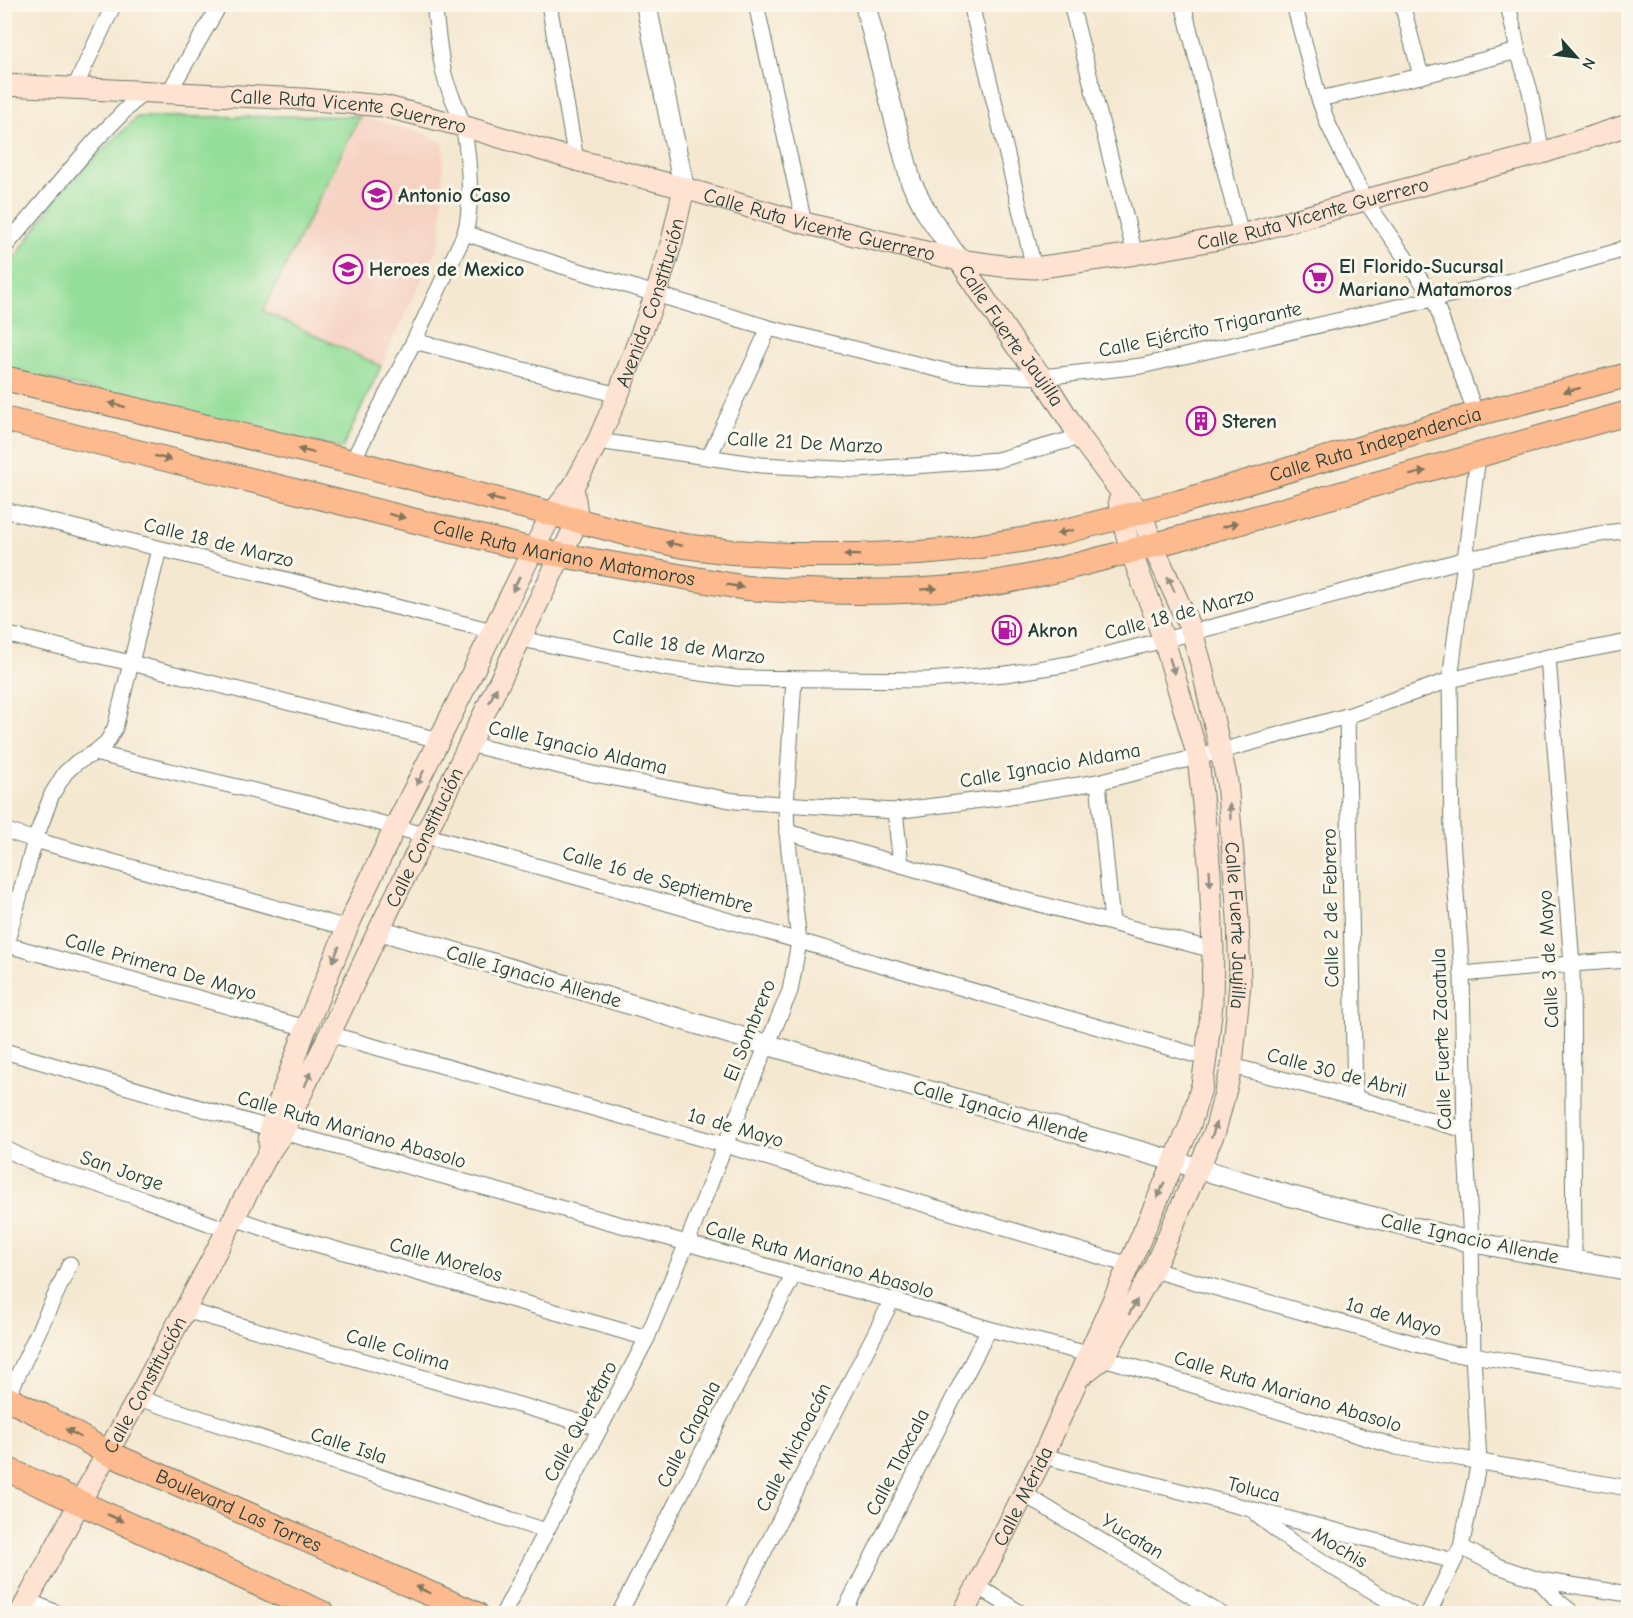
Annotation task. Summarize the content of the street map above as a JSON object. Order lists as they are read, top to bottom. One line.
{"streets":{"main road":["Calle Ruta Vicente Guerrero","Avenida Constitución","Calle Fuerte Jaujilla","Calle Ruta Independencia","Calle Ruta Mariano Matamoros","Calle Constitución","Calle Mérida","Boulevard Las Torres"],"street":["Calle Ejército Trigarante","Calle 21 De Marzo","Calle 18 de Marzo","Calle Ignacio Aldama","Calle 16 de Septiembre","Calle 2 de Febrero","Calle 3 de Mayo","Calle Primera De Mayo","Calle Ignacio Allende","El Sombrero","Calle Fuerte Zacatula","Calle 30 de Abril","1a de Mayo","Calle Ruta Mariano Abasolo","San Jorge","Calle Morelos","Calle Colima","Calle Querétaro","Calle Chapala","Calle Isla","Calle Michoacán","Calle Tlaxcala","Toluca","Yucatan","Mochis"]},"crossings":[["Calle Ruta Vicente Guerrero","Avenida Constitución"],["Calle Ruta Vicente Guerrero","Calle Fuerte Jaujilla"],["Avenida Constitución","Calle Ejército Trigarante"],["Avenida Constitución","Calle 21 De Marzo"],["Avenida Constitución","Calle Ruta Mariano Matamoros"],["Avenida Constitución","Calle Constitución"],["Calle Ejército Trigarante","Calle Fuerte Jaujilla"],["Calle Fuerte Jaujilla","Calle 21 De Marzo"],["Calle Fuerte Jaujilla","Calle Ruta Independencia"],["Calle Fuerte Jaujilla","Calle 18 de Marzo"],["Calle Fuerte Jaujilla","Calle Ruta Mariano Matamoros"],["Calle Fuerte Jaujilla","Calle Ignacio Aldama"],["Calle Fuerte Jaujilla","Calle 16 de Septiembre"],["Calle Fuerte Jaujilla","Calle Ignacio Allende"],["Calle Fuerte Jaujilla","Calle 30 de Abril"],["Calle Fuerte Jaujilla","1a de Mayo"],["Calle Fuerte Jaujilla","Calle Ruta Mariano Abasolo"],["Calle Fuerte Jaujilla","Calle Mérida"],["Calle Ruta Independencia","Calle Ruta Mariano Matamoros"],["Calle Ruta Independencia","Calle Fuerte Zacatula"],["Calle 18 de Marzo","Calle Constitución"],["Calle 18 de Marzo","El Sombrero"],["Calle 18 de Marzo","Calle Fuerte Zacatula"],["Calle Ruta Mariano Matamoros","Calle Constitución"],["Calle Ignacio Aldama","Calle Constitución"],["Calle Ignacio Aldama","Calle 2 de Febrero"],["Calle Ignacio Aldama","Calle 3 de Mayo"],["Calle Ignacio Aldama","El Sombrero"],["Calle Ignacio Aldama","Calle Fuerte Zacatula"],["Calle Constitución","Calle 16 de Septiembre"],["Calle Constitución","Calle Primera De Mayo"],["Calle Constitución","Calle Ignacio Allende"],["Calle Constitución","1a de Mayo"],["Calle Constitución","Calle Ruta Mariano Abasolo"],["Calle Constitución","San Jorge"],["Calle Constitución","Calle Morelos"],["Calle Constitución","Calle Colima"],["Calle Constitución","Calle Isla"],["Calle Constitución","Boulevard Las Torres"],["Calle 16 de Septiembre","El Sombrero"],["Calle 2 de Febrero","Calle 30 de Abril"],["Calle 3 de Mayo","Calle Ignacio Allende"],["Calle Ignacio Allende","El Sombrero"],["Calle Ignacio Allende","Calle Fuerte Zacatula"],["El Sombrero","1a de Mayo"],["El Sombrero","Calle Ruta Mariano Abasolo"],["El Sombrero","Calle Querétaro"],["Calle Fuerte Zacatula","Calle 30 de Abril"],["Calle Fuerte Zacatula","1a de Mayo"],["Calle Fuerte Zacatula","Calle Ruta Mariano Abasolo"],["Calle Fuerte Zacatula","Toluca"],["Calle Ruta Mariano Abasolo","Calle Querétaro"],["Calle Ruta Mariano Abasolo","Calle Chapala"],["Calle Ruta Mariano Abasolo","Calle Michoacán"],["Calle Ruta Mariano Abasolo","Calle Tlaxcala"],["Calle Ruta Mariano Abasolo","Calle Mérida"],["San Jorge","Calle Morelos"],["Calle Morelos","Calle Querétaro"],["Calle Colima","Calle Querétaro"],["Calle Querétaro","Calle Isla"],["Toluca","Calle Mérida"],["Toluca","Mochis"],["Calle Mérida","Yucatan"]],"places":{"school or university":["Antonio Caso","Heroes de Mexico"],"supermarket":["El Florido-Sucursal Mariano Matamoros"],"building":["Steren"],"fuel station":["Akron"]},"north":"bottom right"}
